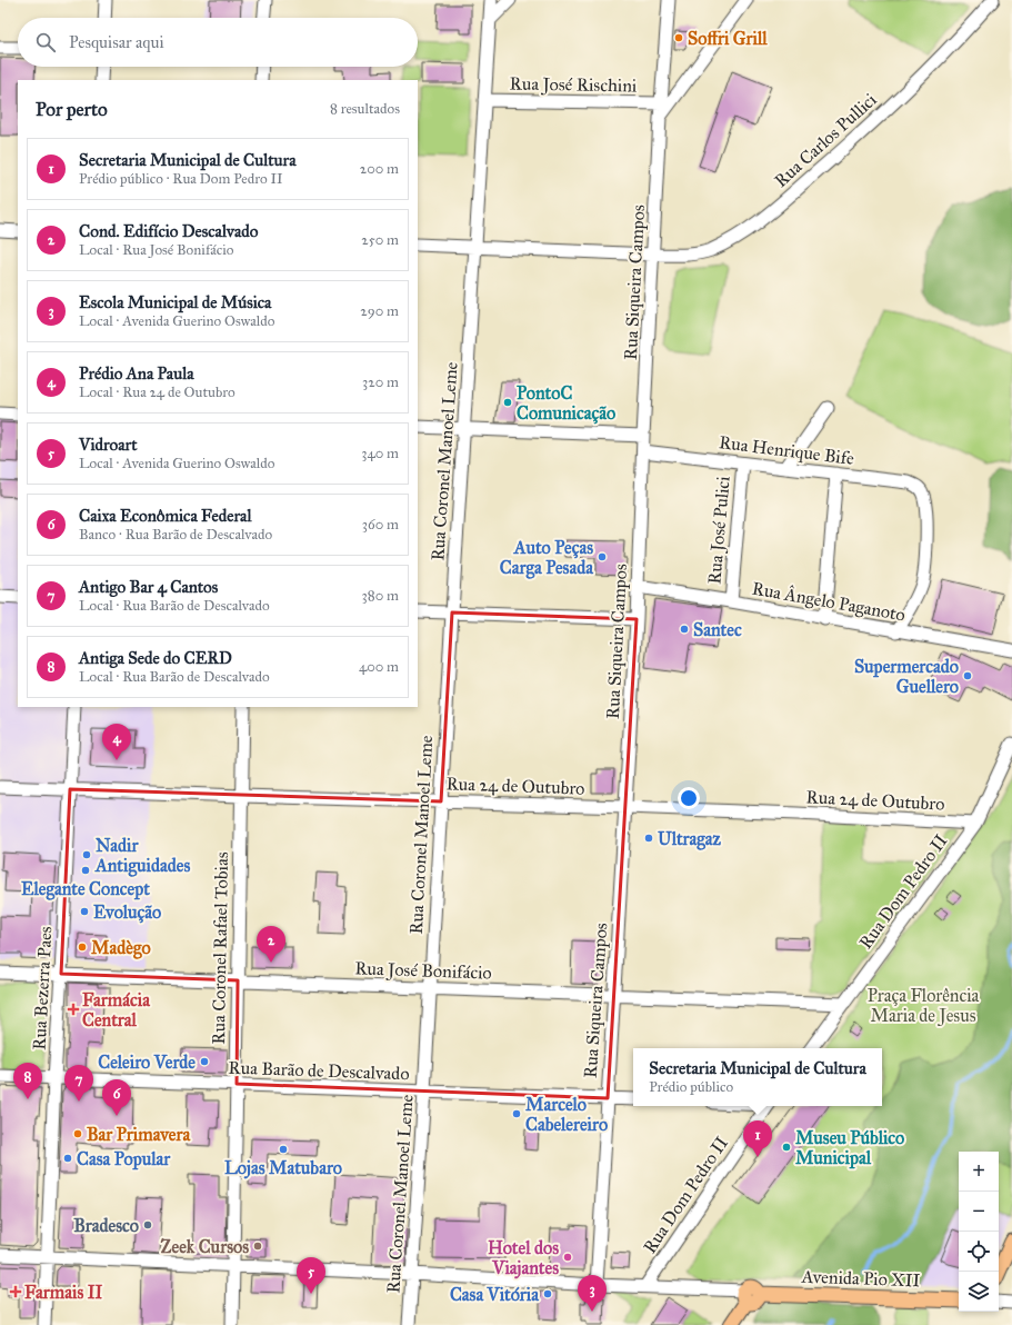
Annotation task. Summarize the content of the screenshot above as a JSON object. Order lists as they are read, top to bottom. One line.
{"streets":{"main road":["Avenida Pio XII"],"street":["Rua José Rischini","Rua Carlos Pullici","Rua Siqueira Campos","Rua Henrique Bife","Rua Coronel Manoel Leme","Rua José Pulici","Rua Ângelo Paganoto","Rua 24 de Outubro","Rua Dom Pedro II","Rua Coronel Rafael Tobias","Rua José Bonifácio","Rua Bezerra Paes","Rua Barão de Descalvado"]},"crossings":[["Rua José Rischini","Rua Siqueira Campos"],["Rua José Rischini","Rua Coronel Manoel Leme"],["Rua Carlos Pullici","Rua Siqueira Campos"],["Rua Carlos Pullici","Rua Coronel Manoel Leme"],["Rua Siqueira Campos","Rua Henrique Bife"],["Rua Siqueira Campos","Rua Ângelo Paganoto"],["Rua Siqueira Campos","Rua 24 de Outubro"],["Rua Siqueira Campos","Rua José Bonifácio"],["Rua Siqueira Campos","Rua Barão de Descalvado"],["Rua Henrique Bife","Rua José Pulici"],["Rua Henrique Bife","Rua Ângelo Paganoto"],["Rua Coronel Manoel Leme","Rua 24 de Outubro"],["Rua Coronel Manoel Leme","Rua José Bonifácio"],["Rua Coronel Manoel Leme","Rua Barão de Descalvado"],["Rua José Pulici","Rua Ângelo Paganoto"],["Rua 24 de Outubro","Rua Dom Pedro II"],["Rua 24 de Outubro","Rua Coronel Rafael Tobias"],["Rua 24 de Outubro","Rua Bezerra Paes"],["Rua Dom Pedro II","Rua José Bonifácio"],["Rua Coronel Rafael Tobias","Rua José Bonifácio"],["Rua Coronel Rafael Tobias","Rua Barão de Descalvado"],["Rua José Bonifácio","Rua Bezerra Paes"],["Rua Bezerra Paes","Rua Barão de Descalvado"]],"parks":["Praça Florência Maria de Jesus"],"places":{"other":["Soffri Grill","PontoC Comunicação","Auto Peças Carga Pesada","Santec","Supermercado Guellero","Ultragaz","Nadir Antiguidades","Elegante Concept","Evolução","Madègo","Celeiro Verde","Marcelo Cabelereiro","Bar Primavera","Museu Público Municipal","Lojas Matubaro","Casa Popular","Bradesco","Zeek Cursos","Hotel dos Viajantes","Casa Vitória"],"health":["Farmácia Central","Farmais II"]},"page":{"search":"Pesquisar aqui","heading":["Por perto","8 resultados"],"list":[{"mark":"1","name":"Secretaria Municipal de Cultura","note":"Prédio público · Rua Dom Pedro II","value":"200 m"},{"mark":"2","name":"Cond. Edifício Descalvado","note":"Local · Rua José Bonifácio","value":"250 m"},{"mark":"3","name":"Escola Municipal de Música","note":"Local · Avenida Guerino Oswaldo","value":"290 m"},{"mark":"4","name":"Prédio Ana Paula","note":"Local · Rua 24 de Outubro","value":"320 m"},{"mark":"5","name":"Vidroart","note":"Local · Avenida Guerino Oswaldo","value":"340 m"},{"mark":"6","name":"Caixa Econômica Federal","note":"Banco · Rua Barão de Descalvado","value":"360 m"},{"mark":"7","name":"Antigo Bar 4 Cantos","note":"Local · Rua Barão de Descalvado","value":"380 m"},{"mark":"8","name":"Antiga Sede do CERD","note":"Local · Rua Barão de Descalvado","value":"400 m"}],"pins":["4","2","8","7","6","1","5","3"],"popup":["Secretaria Municipal de Cultura","Prédio público"],"map_buttons":["+","−"]}}
